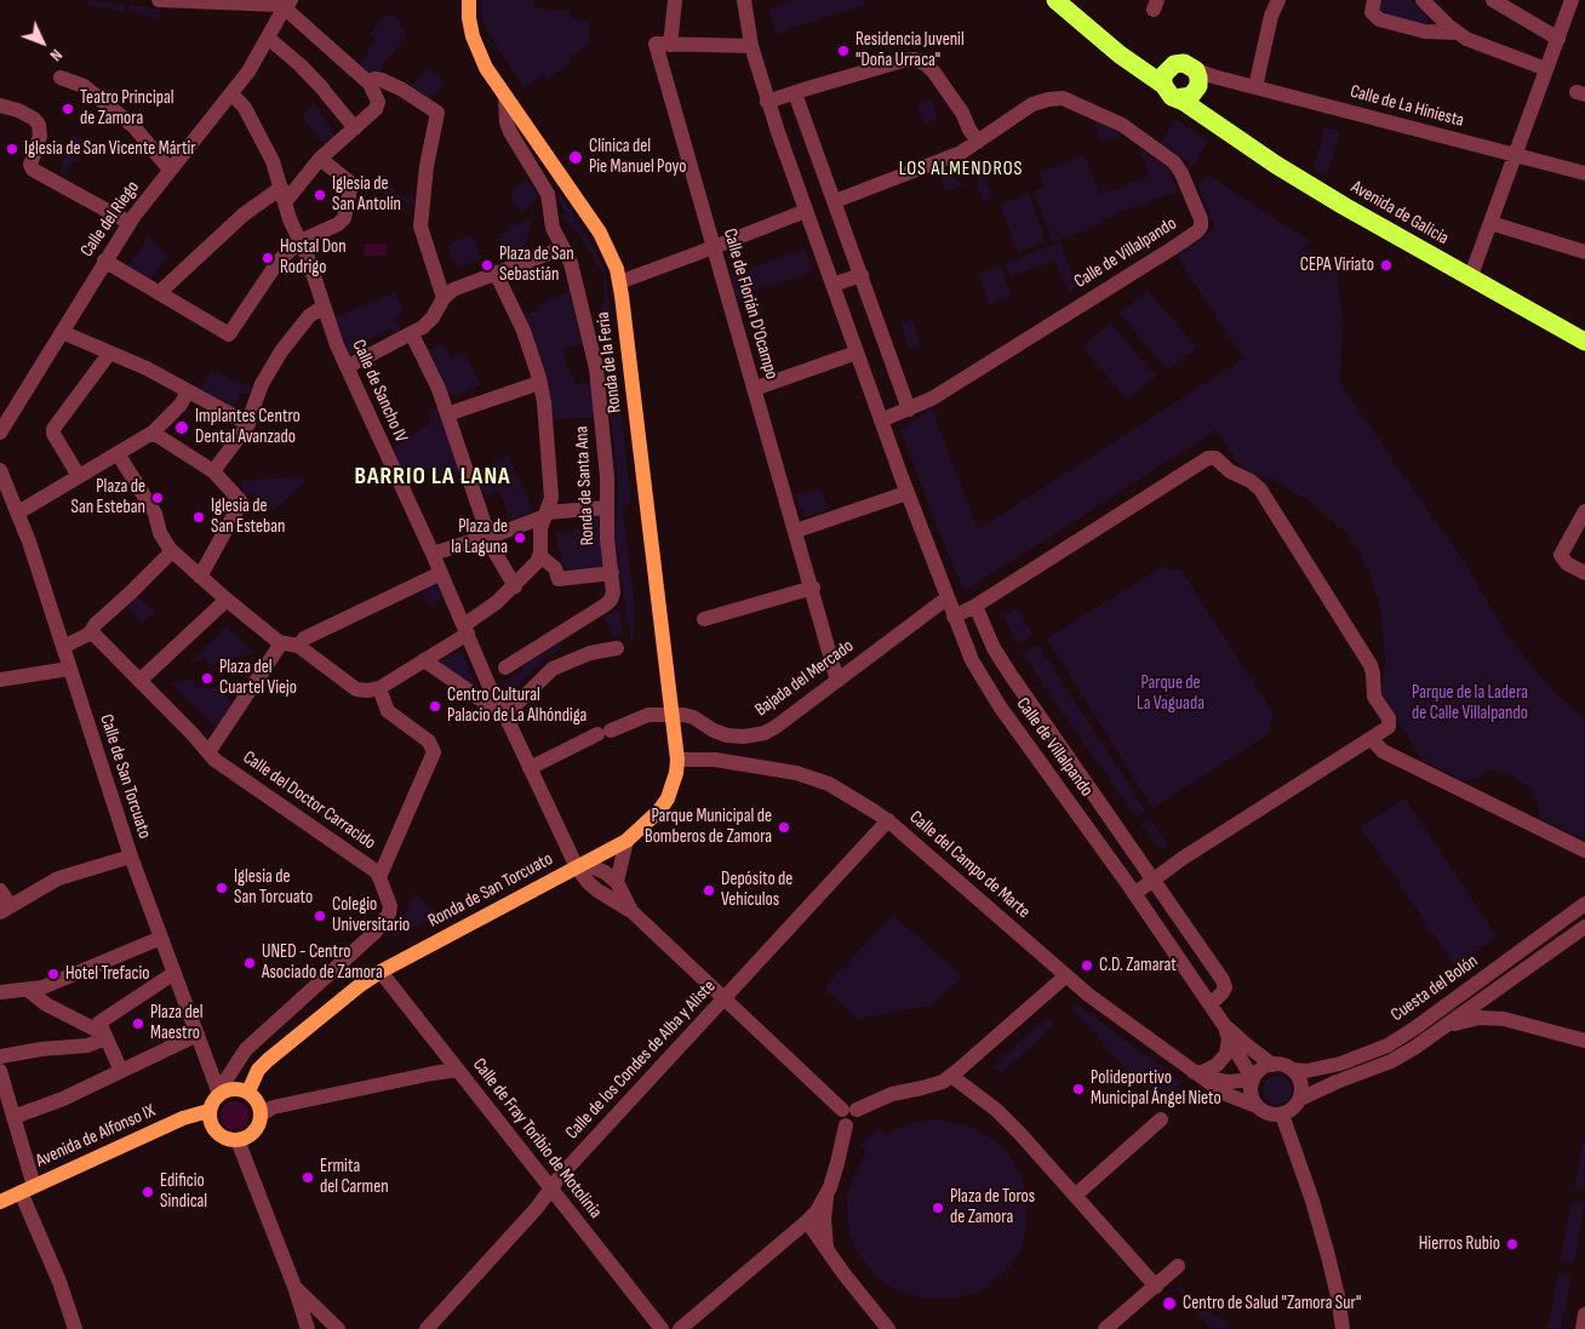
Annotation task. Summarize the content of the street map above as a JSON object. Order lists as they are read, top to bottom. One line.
{"streets":{"highway":["Avenida de Galicia"],"main road":["Ronda de la Feria","Ronda de San Torcuato","Avenida de Alfonso IX"],"street":["Calle de La Hiniesta","Calle del Riego","Calle de Villalpando","Calle de Florián D'Ocampo","Calle de Sancho IV","Ronda de Santa Ana","Bajada del Mercado","Calle de San Torcuato","Calle del Doctor Carracido","Calle del Campo de Marte","Cuesta del Bolón","Calle de los Condes de Alba y Aliste","Calle de Fray Toribio de Motolinia"]},"crossings":[["Calle de La Hiniesta","Avenida de Galicia"],["Calle del Riego","Calle de Sancho IV"],["Calle de Villalpando","Bajada del Mercado"],["Calle de Villalpando","Calle del Campo de Marte"],["Calle de Villalpando","Cuesta del Bolón"],["Calle de Florián D'Ocampo","Bajada del Mercado"],["Ronda de la Feria","Ronda de Santa Ana"],["Ronda de la Feria","Bajada del Mercado"],["Ronda de la Feria","Calle del Campo de Marte"],["Ronda de la Feria","Ronda de San Torcuato"],["Calle de Sancho IV","Bajada del Mercado"],["Calle de Sancho IV","Ronda de San Torcuato"],["Calle de San Torcuato","Calle del Doctor Carracido"],["Calle de San Torcuato","Ronda de San Torcuato"],["Calle de San Torcuato","Avenida de Alfonso IX"],["Calle del Doctor Carracido","Ronda de San Torcuato"],["Calle del Doctor Carracido","Avenida de Alfonso IX"],["Calle del Campo de Marte","Ronda de San Torcuato"],["Calle del Campo de Marte","Cuesta del Bolón"],["Calle del Campo de Marte","Calle de los Condes de Alba y Aliste"],["Ronda de San Torcuato","Avenida de Alfonso IX"],["Ronda de San Torcuato","Calle de Fray Toribio de Motolinia"],["Calle de los Condes de Alba y Aliste","Calle de Fray Toribio de Motolinia"]],"districts":["LOS ALMENDROS","BARRIO LA LANA"],"parks":["Parque de La Vaguada","Parque de la Ladera de Calle Villalpando"],"places":["Residencia Juvenil \"Doña Urraca\"","Teatro Principal de Zamora","Iglesia de San Vicente Mártir","Clínica del Pie Manuel Poyo","Iglesia de San Antolín","Hostal Don Rodrigo","Plaza de San Sebastián","CEPA Viriato","Implantes Centro Dental Avanzado","Plaza de San Esteban","Iglesia de San Esteban","Plaza de la Laguna","Plaza del Cuartel Viejo","Centro Cultural Palacio de La Alhóndiga","Parque Municipal de Bomberos de Zamora","Iglesia de San Torcuato","Depósito de Vehículos","Colegio Universitario","UNED - Centro Asociado de Zamora","C.D. Zamarat","Hotel Trefacio","Plaza del Maestro","Polideportivo Municipal Ángel Nieto","Ermita del Carmen","Edificio Sindical","Plaza de Toros de Zamora","Hierros Rubio","Centro de Salud \"Zamora Sur\""],"north":"bottom right"}
